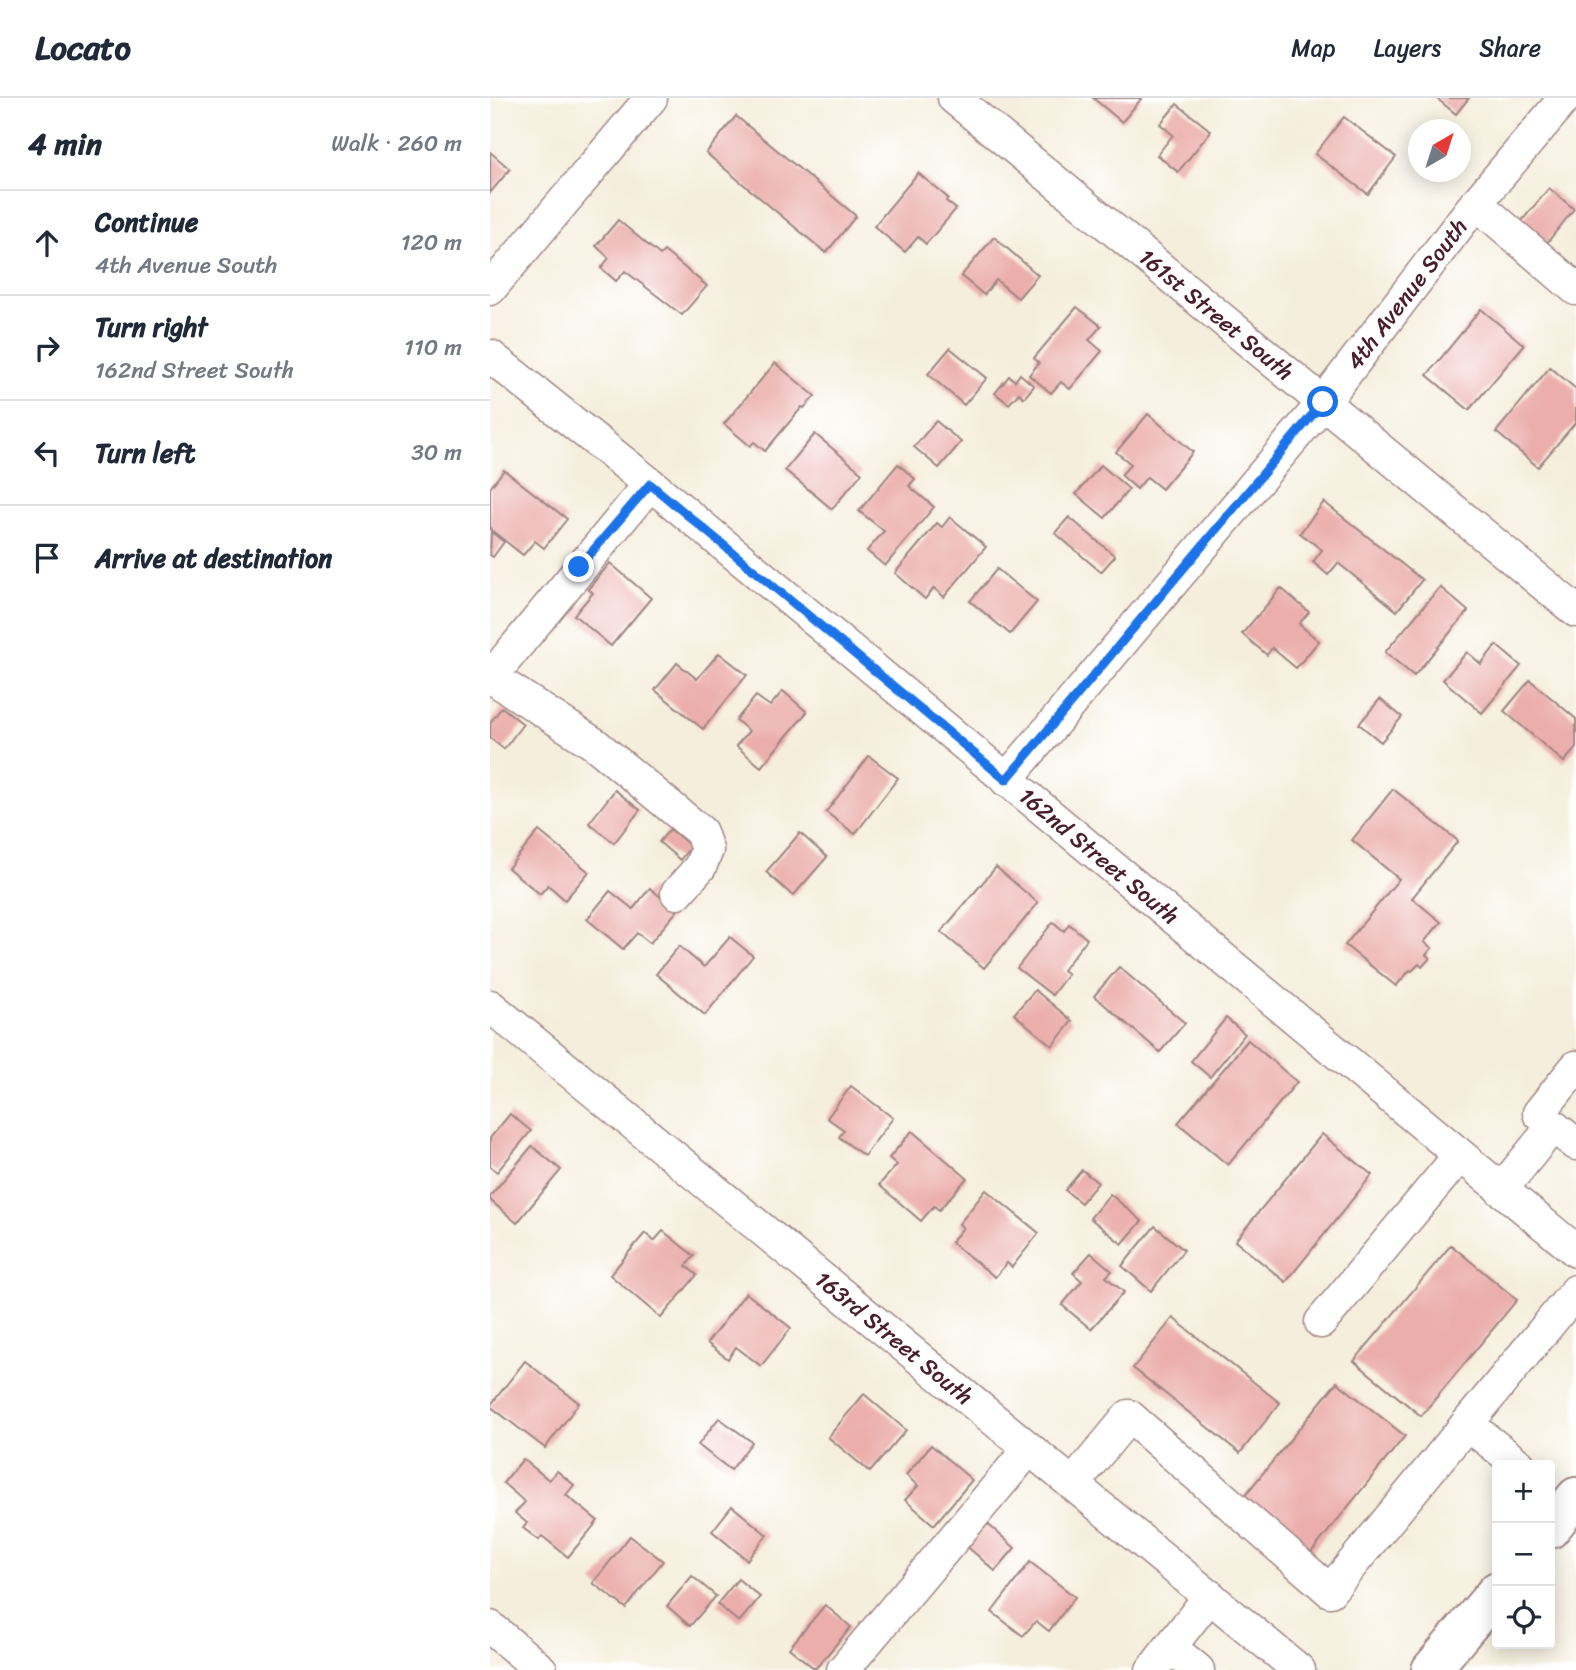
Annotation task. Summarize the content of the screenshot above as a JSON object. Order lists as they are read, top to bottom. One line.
{"streets":{"street":["4th Avenue South","161st Street South","162nd Street South","163rd Street South"]},"crossings":[["4th Avenue South","161st Street South"],["4th Avenue South","162nd Street South"]],"north":"top right","page":{"header":"Locato","nav":["Map","Layers","Share"],"heading":["4 min","Walk · 260 m"],"list":[["Continue","4th Avenue South","120 m"],["Turn right","162nd Street South","110 m"],["Turn left","30 m"],"Arrive at destination"],"map_buttons":["+","−"]}}
